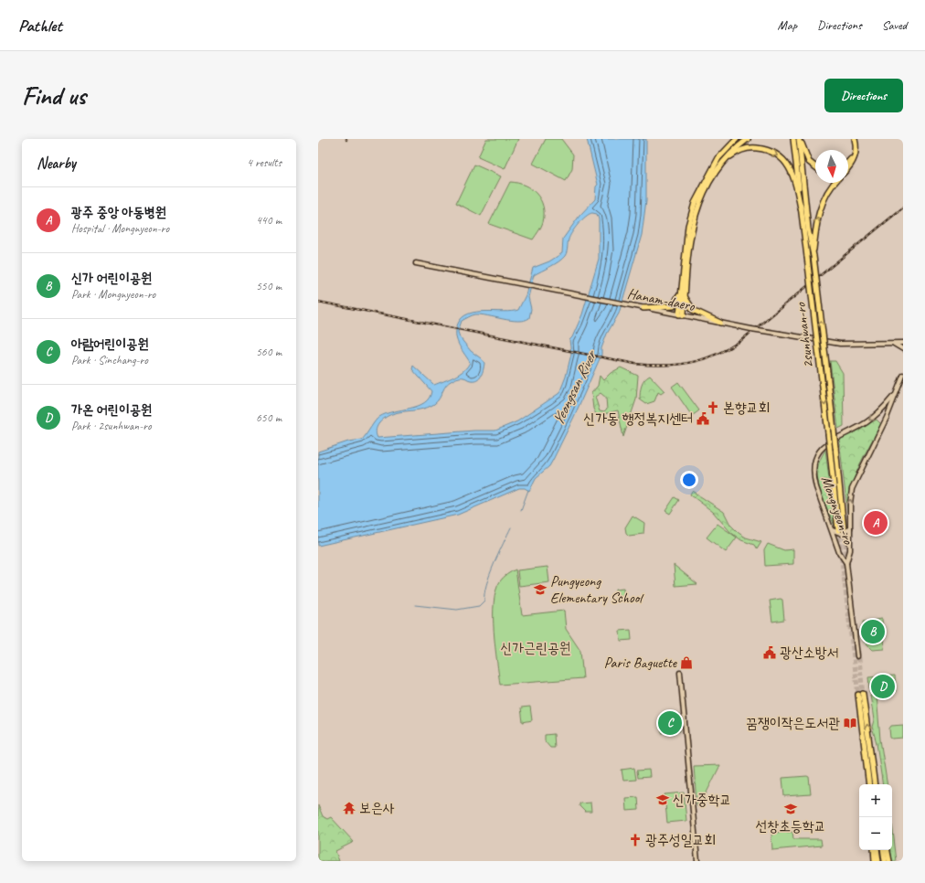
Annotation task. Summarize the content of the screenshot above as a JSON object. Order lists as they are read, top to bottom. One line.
{"streets":{"highway":["2sunhwan-ro"],"main road":["Hanam-daero","Mongnyeon-ro"]},"water":["Yeongsan River"],"parks":["신가근린공원"],"places":{"church":["본향교회","광주성일교회"],"public building":["신가동 행정복지센터","광산소방서"],"school or university":["Pungyeong Elementary School","신가중학교","선창초등학교"],"shop":["Paris Baguette"],"library":["꿈쟁이작은도서관"],"temple":["보은사"]},"north":"bottom","page":{"header":"Pathlet","nav":["Map","Directions","Saved"],"buttons":"Directions","title":"Find us","heading":["Nearby","4 results"],"list":[{"mark":"A","name":"광주 중앙 아동병원","note":"Hospital · Mongnyeon-ro","value":"440 m"},{"mark":"B","name":"신가 어린이공원","note":"Park · Mongnyeon-ro","value":"550 m"},{"mark":"C","name":"아람어린이공원","note":"Park · Sinchang-ro","value":"560 m"},{"mark":"D","name":"가온 어린이공원","note":"Park · 2sunhwan-ro","value":"650 m"}],"pins":["A","B","D","C"],"map_buttons":["+","−"]}}
